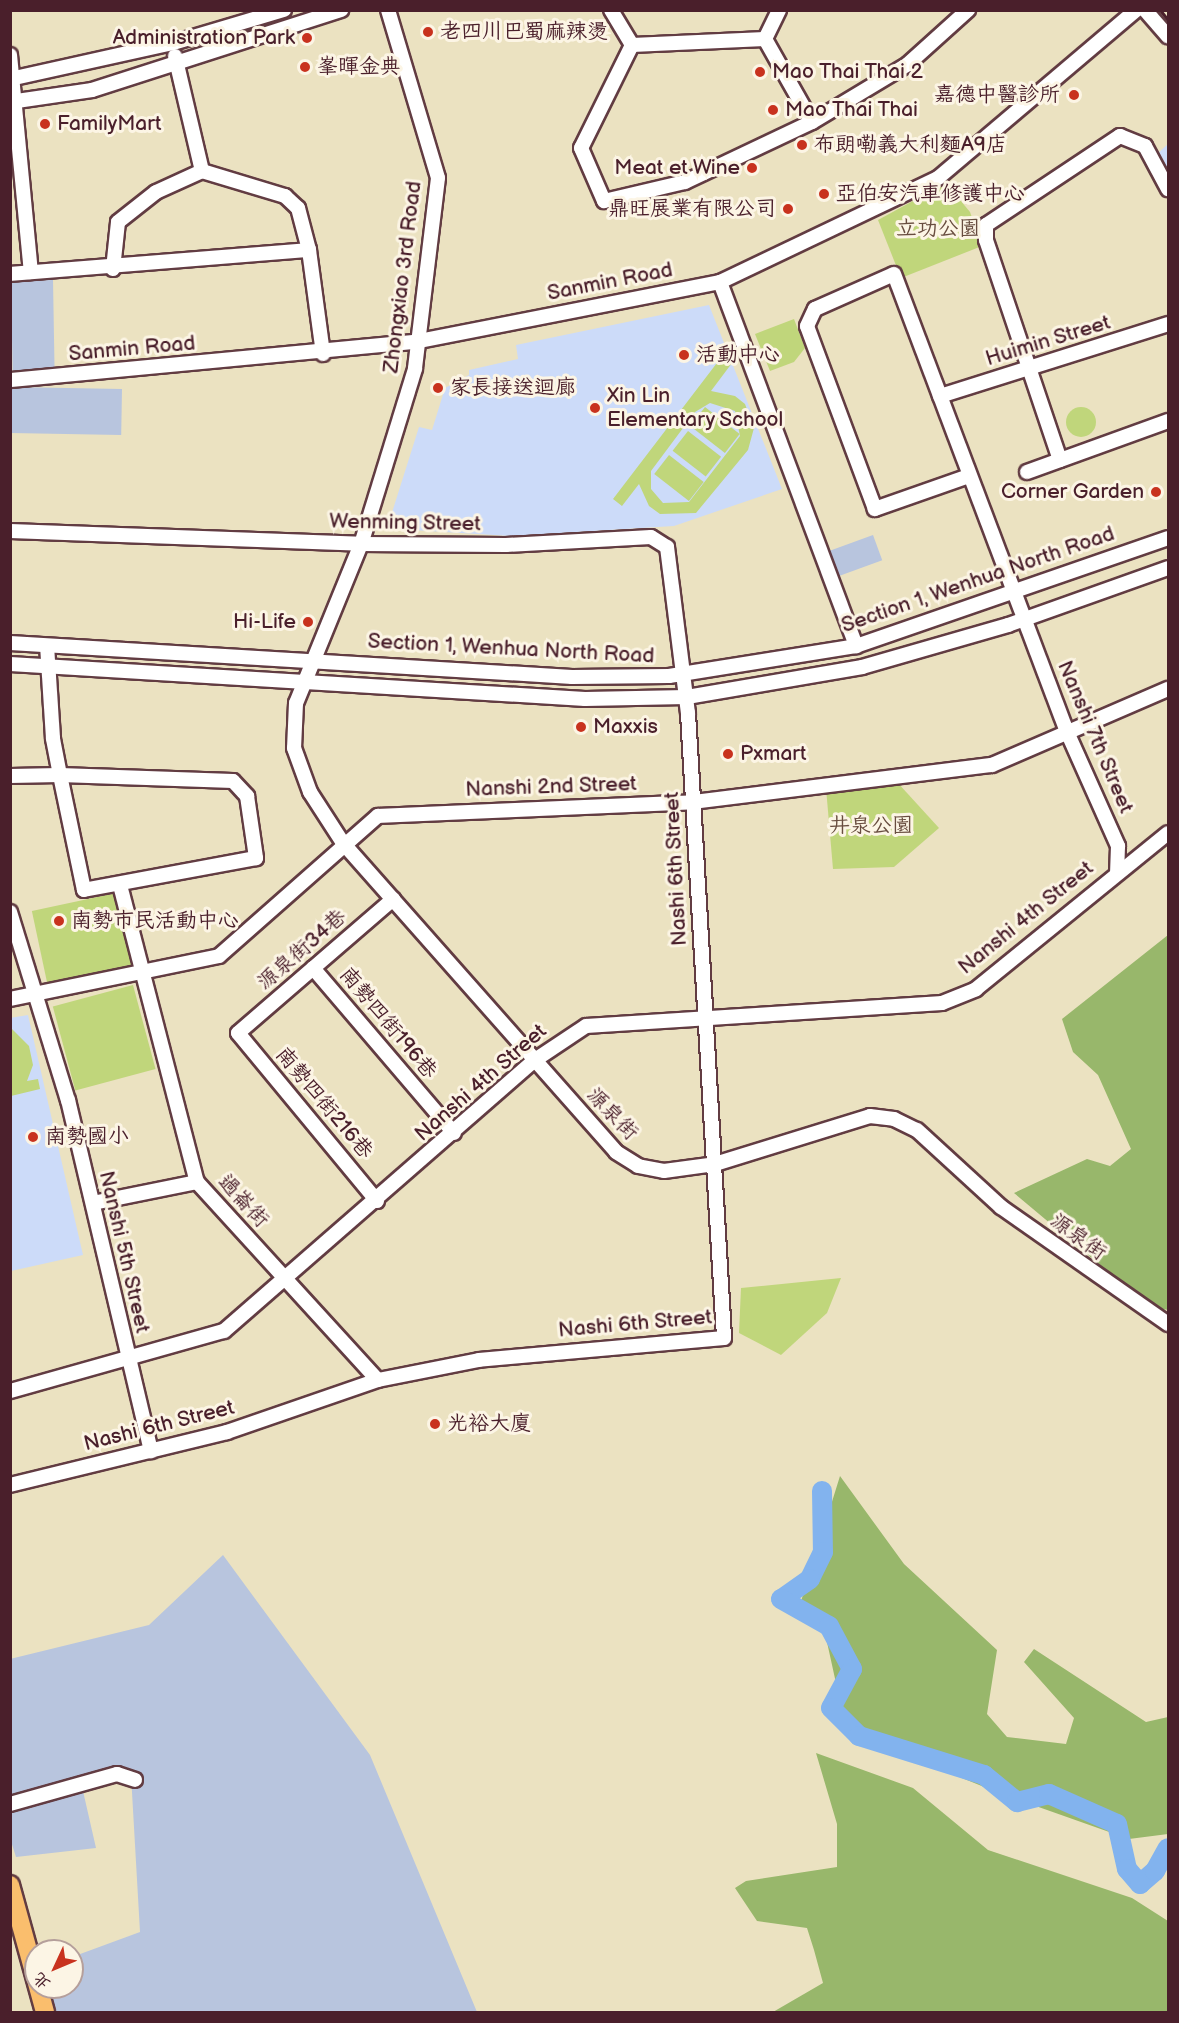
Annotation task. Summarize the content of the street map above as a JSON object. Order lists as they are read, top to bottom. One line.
{"streets":{"street":["Zhongxiao 3rd Road","Sanmin Road","Huimin Street","Wenming Street","Section 1, Wenhua North Road","Nanshi 7th Street","Nanshi 2nd Street","Nashi 6th Street","Nanshi 4th Street","源泉街34巷","南勢四街196巷","南勢四街216巷","源泉街","過崙街","Nanshi 5th Street"]},"crossings":[["Zhongxiao 3rd Road","Sanmin Road"],["Zhongxiao 3rd Road","Wenming Street"],["Zhongxiao 3rd Road","Section 1, Wenhua North Road"],["Zhongxiao 3rd Road","源泉街"],["Huimin Street","Nanshi 7th Street"],["Wenming Street","Section 1, Wenhua North Road"],["Wenming Street","Nashi 6th Street"],["Section 1, Wenhua North Road","Nanshi 7th Street"],["Section 1, Wenhua North Road","Nashi 6th Street"],["Section 1, Wenhua North Road","源泉街"],["Nanshi 7th Street","Nanshi 2nd Street"],["Nanshi 7th Street","Nanshi 4th Street"],["Nanshi 2nd Street","Nashi 6th Street"],["Nanshi 2nd Street","源泉街"],["Nanshi 2nd Street","過崙街"],["Nanshi 2nd Street","Nanshi 5th Street"],["Nashi 6th Street","Nanshi 4th Street"],["Nashi 6th Street","源泉街"],["Nashi 6th Street","過崙街"],["Nashi 6th Street","Nanshi 5th Street"],["Nanshi 4th Street","南勢四街196巷"],["Nanshi 4th Street","南勢四街216巷"],["Nanshi 4th Street","源泉街"],["Nanshi 4th Street","過崙街"],["Nanshi 4th Street","Nanshi 5th Street"],["源泉街34巷","南勢四街196巷"],["源泉街34巷","南勢四街216巷"],["源泉街34巷","源泉街"]],"parks":["立功公園","井泉公園"],"places":["老四川巴蜀麻辣燙","Administration Park","峯暉金典","Mao Thai Thai 2","嘉德中醫診所","Mao Thai Thai","FamilyMart","布朗嘞義大利麵A9店","Meat et Wine","亞伯安汽車修護中心","鼎旺展業有限公司","活動中心","家長接送迴廊","Xin Lin Elementary School","Corner Garden","Hi-Life","Maxxis","Pxmart","南勢市民活動中心","南勢國小","光裕大廈"],"north":"bottom left"}
